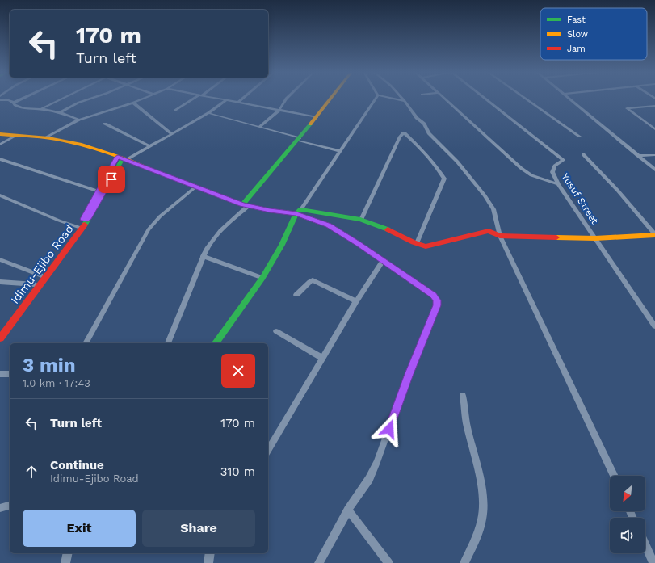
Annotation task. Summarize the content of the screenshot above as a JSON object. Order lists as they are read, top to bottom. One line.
{"streets":{"main road":["Idimu-Ejibo Road"],"street":["Yusuf Street"]},"legend":["Fast","Slow","Jam"],"north":"bottom left","page":{"turn":["170 m","Turn left"],"heading":["3 min","1.0 km · 17:43"],"list":[{"name":"Turn left","value":"170 m"},{"name":"Continue","note":"Idimu-Ejibo Road","value":"310 m"}],"buttons":["Exit","Share"]}}
